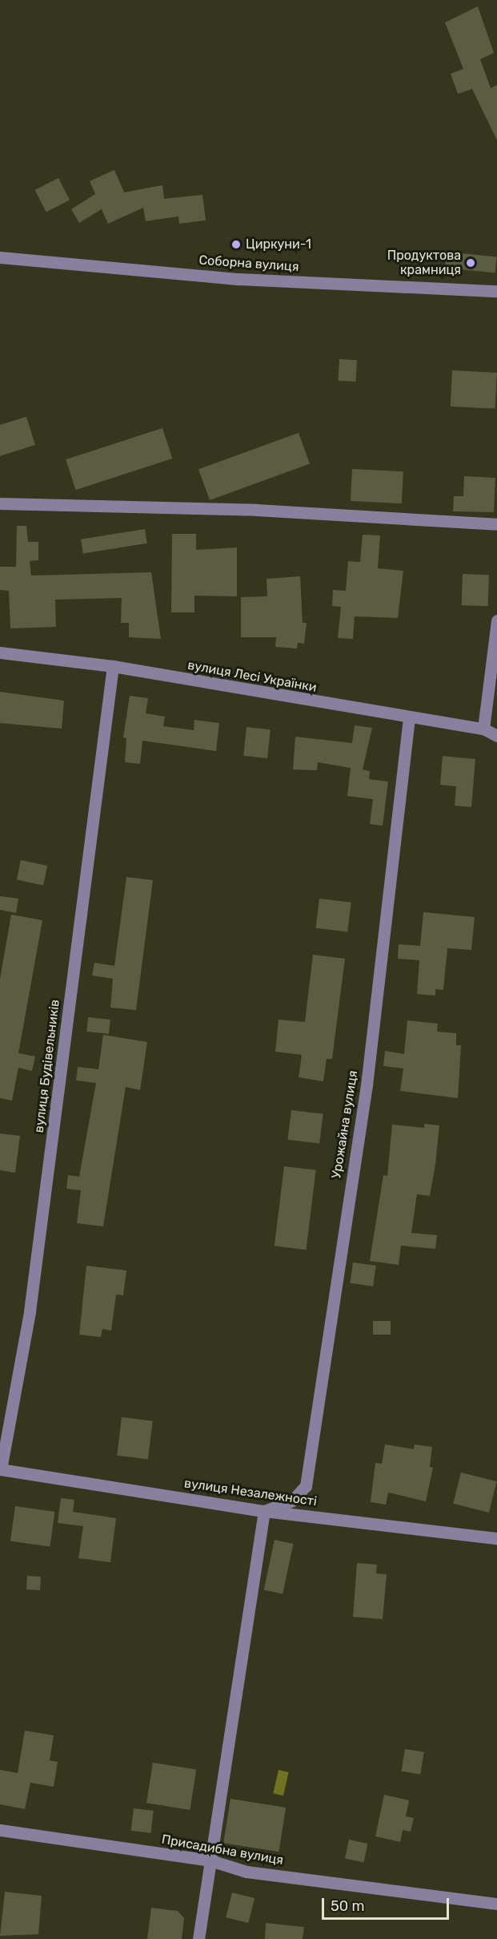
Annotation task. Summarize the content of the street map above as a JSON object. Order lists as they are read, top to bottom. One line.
{"streets":{"street":["Соборна вулиця","вулиця Лесі Українки","вулиця Будівельників","Урожайна вулиця","вулиця Незалежності","Присадибна вулиця"]},"crossings":[["вулиця Лесі Українки","вулиця Будівельників"],["вулиця Лесі Українки","Урожайна вулиця"],["вулиця Будівельників","вулиця Незалежності"],["Урожайна вулиця","вулиця Незалежності"]],"places":["Циркуни-1","Продуктова крамниця"],"scale_bar":"50 m"}
